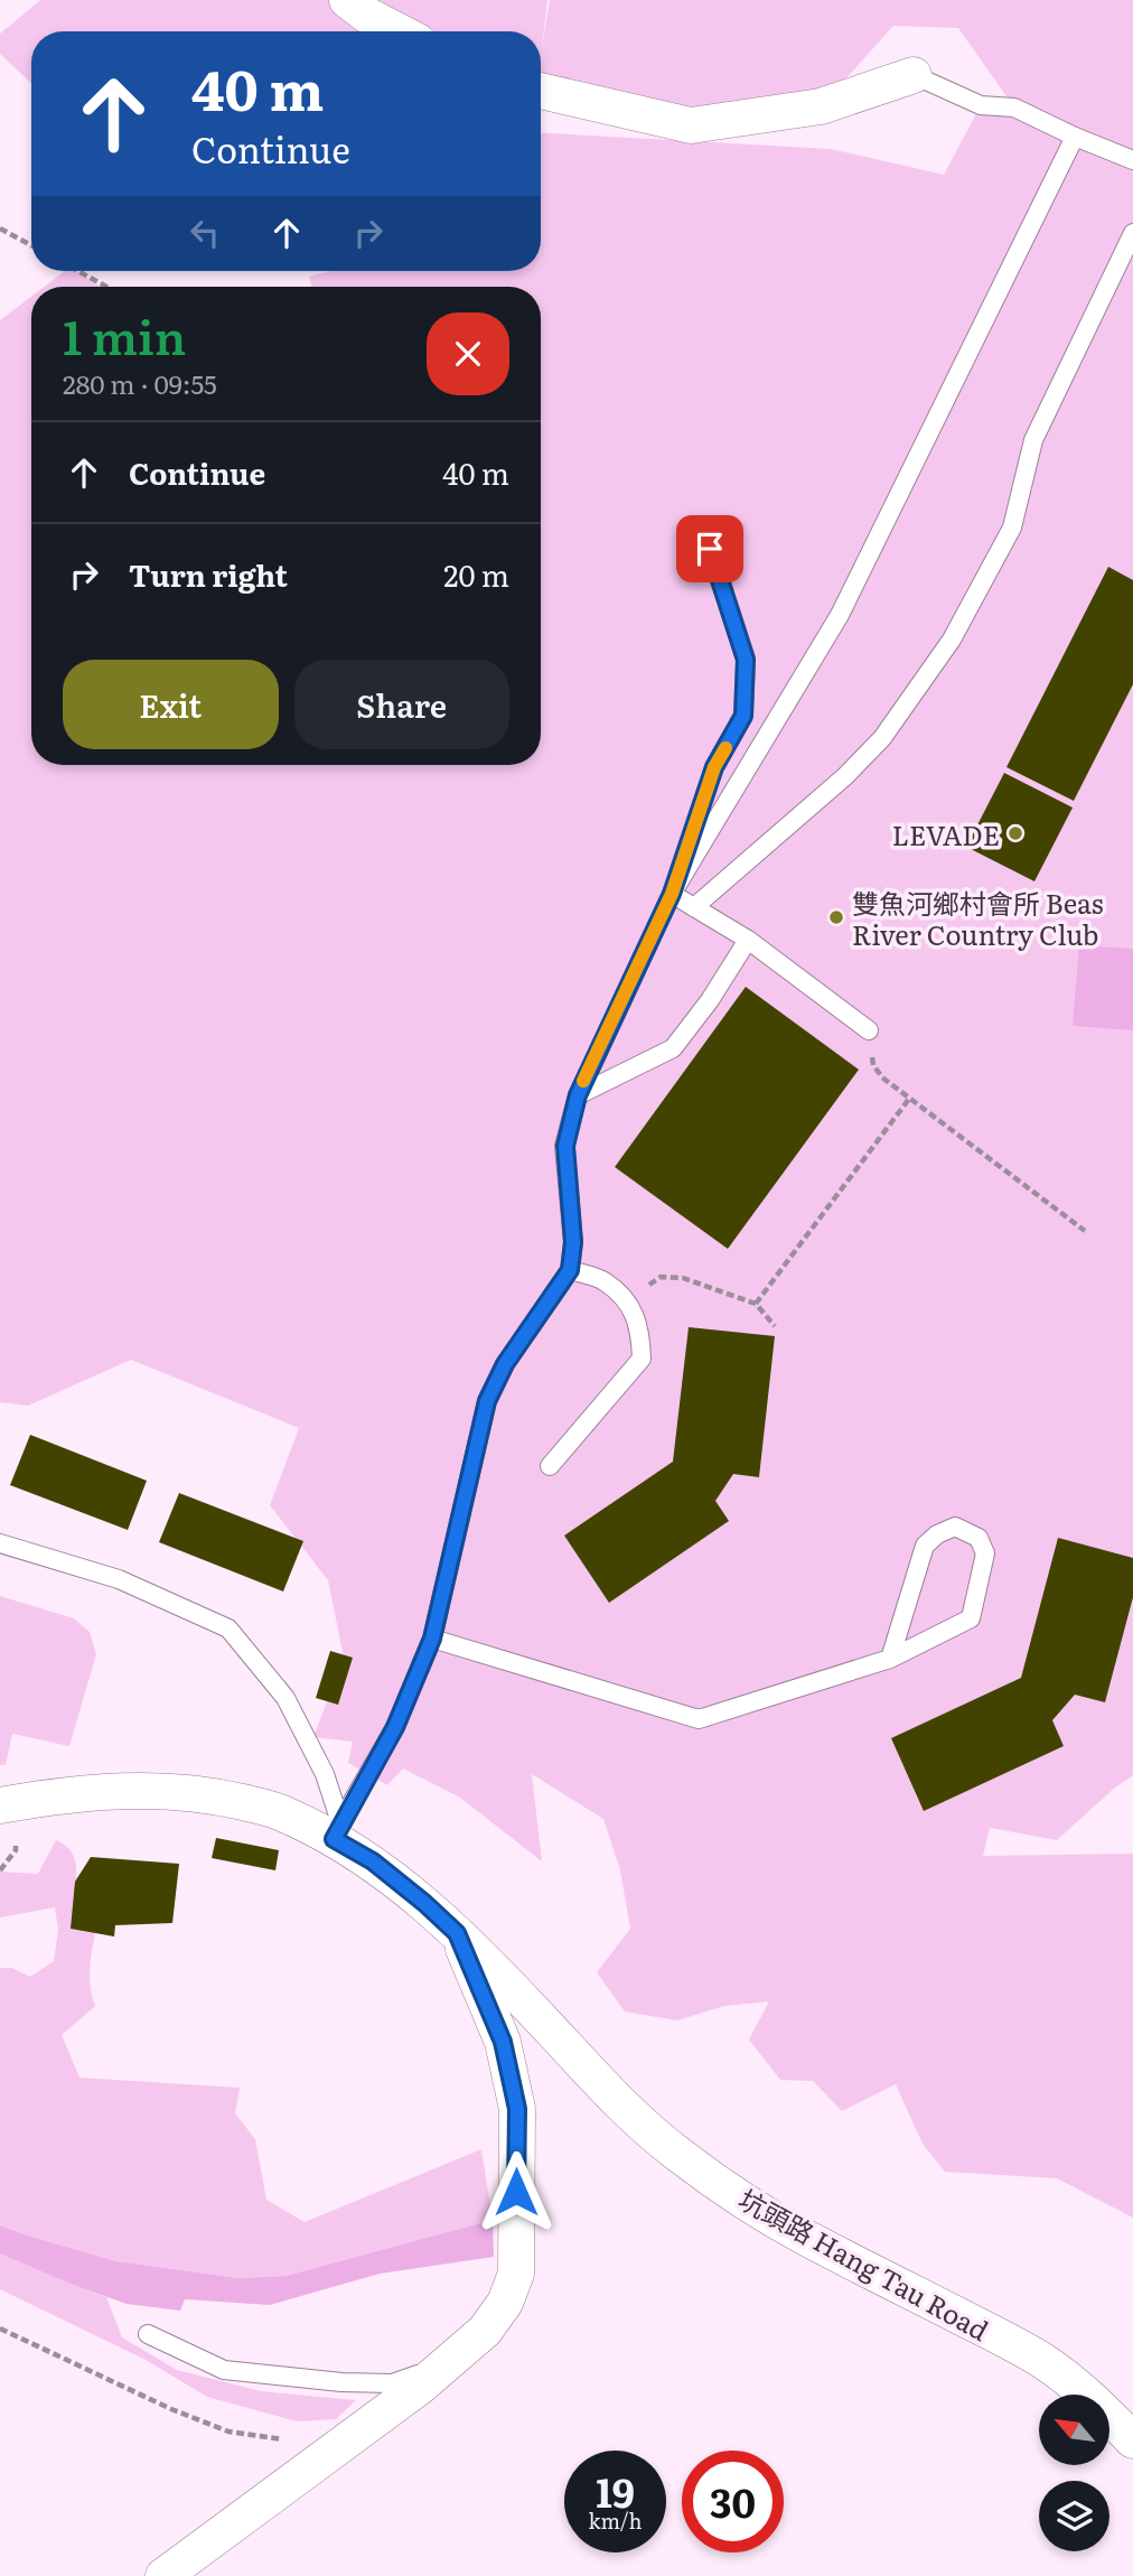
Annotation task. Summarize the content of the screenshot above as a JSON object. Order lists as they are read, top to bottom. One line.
{"streets":{"street":["坑頭路 Hang Tau Road"]},"places":["LEVADE","雙魚河鄉村會所 Beas River Country Club"],"north":"top left","page":{"turn":["40 m","Continue"],"heading":["1 min","280 m · 09:55"],"list":[{"name":"Continue","value":"40 m"},{"name":"Turn right","value":"20 m"}],"buttons":["Exit","Share"],"speed":"19 km/h","limit":"30"}}
